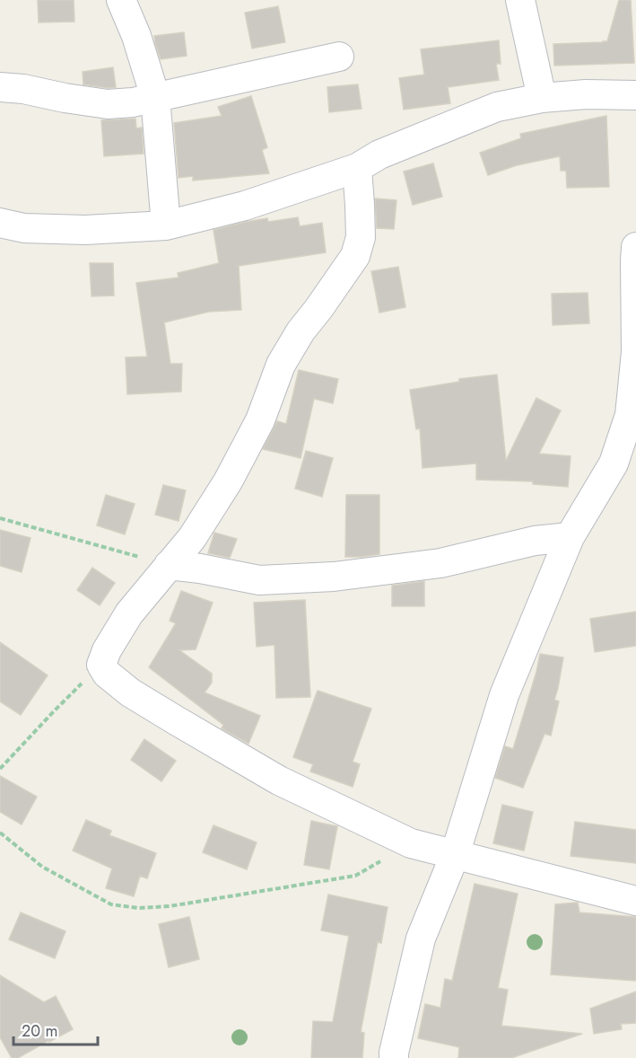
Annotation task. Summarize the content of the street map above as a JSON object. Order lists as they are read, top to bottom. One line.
{"scale_bar":"20 m"}
